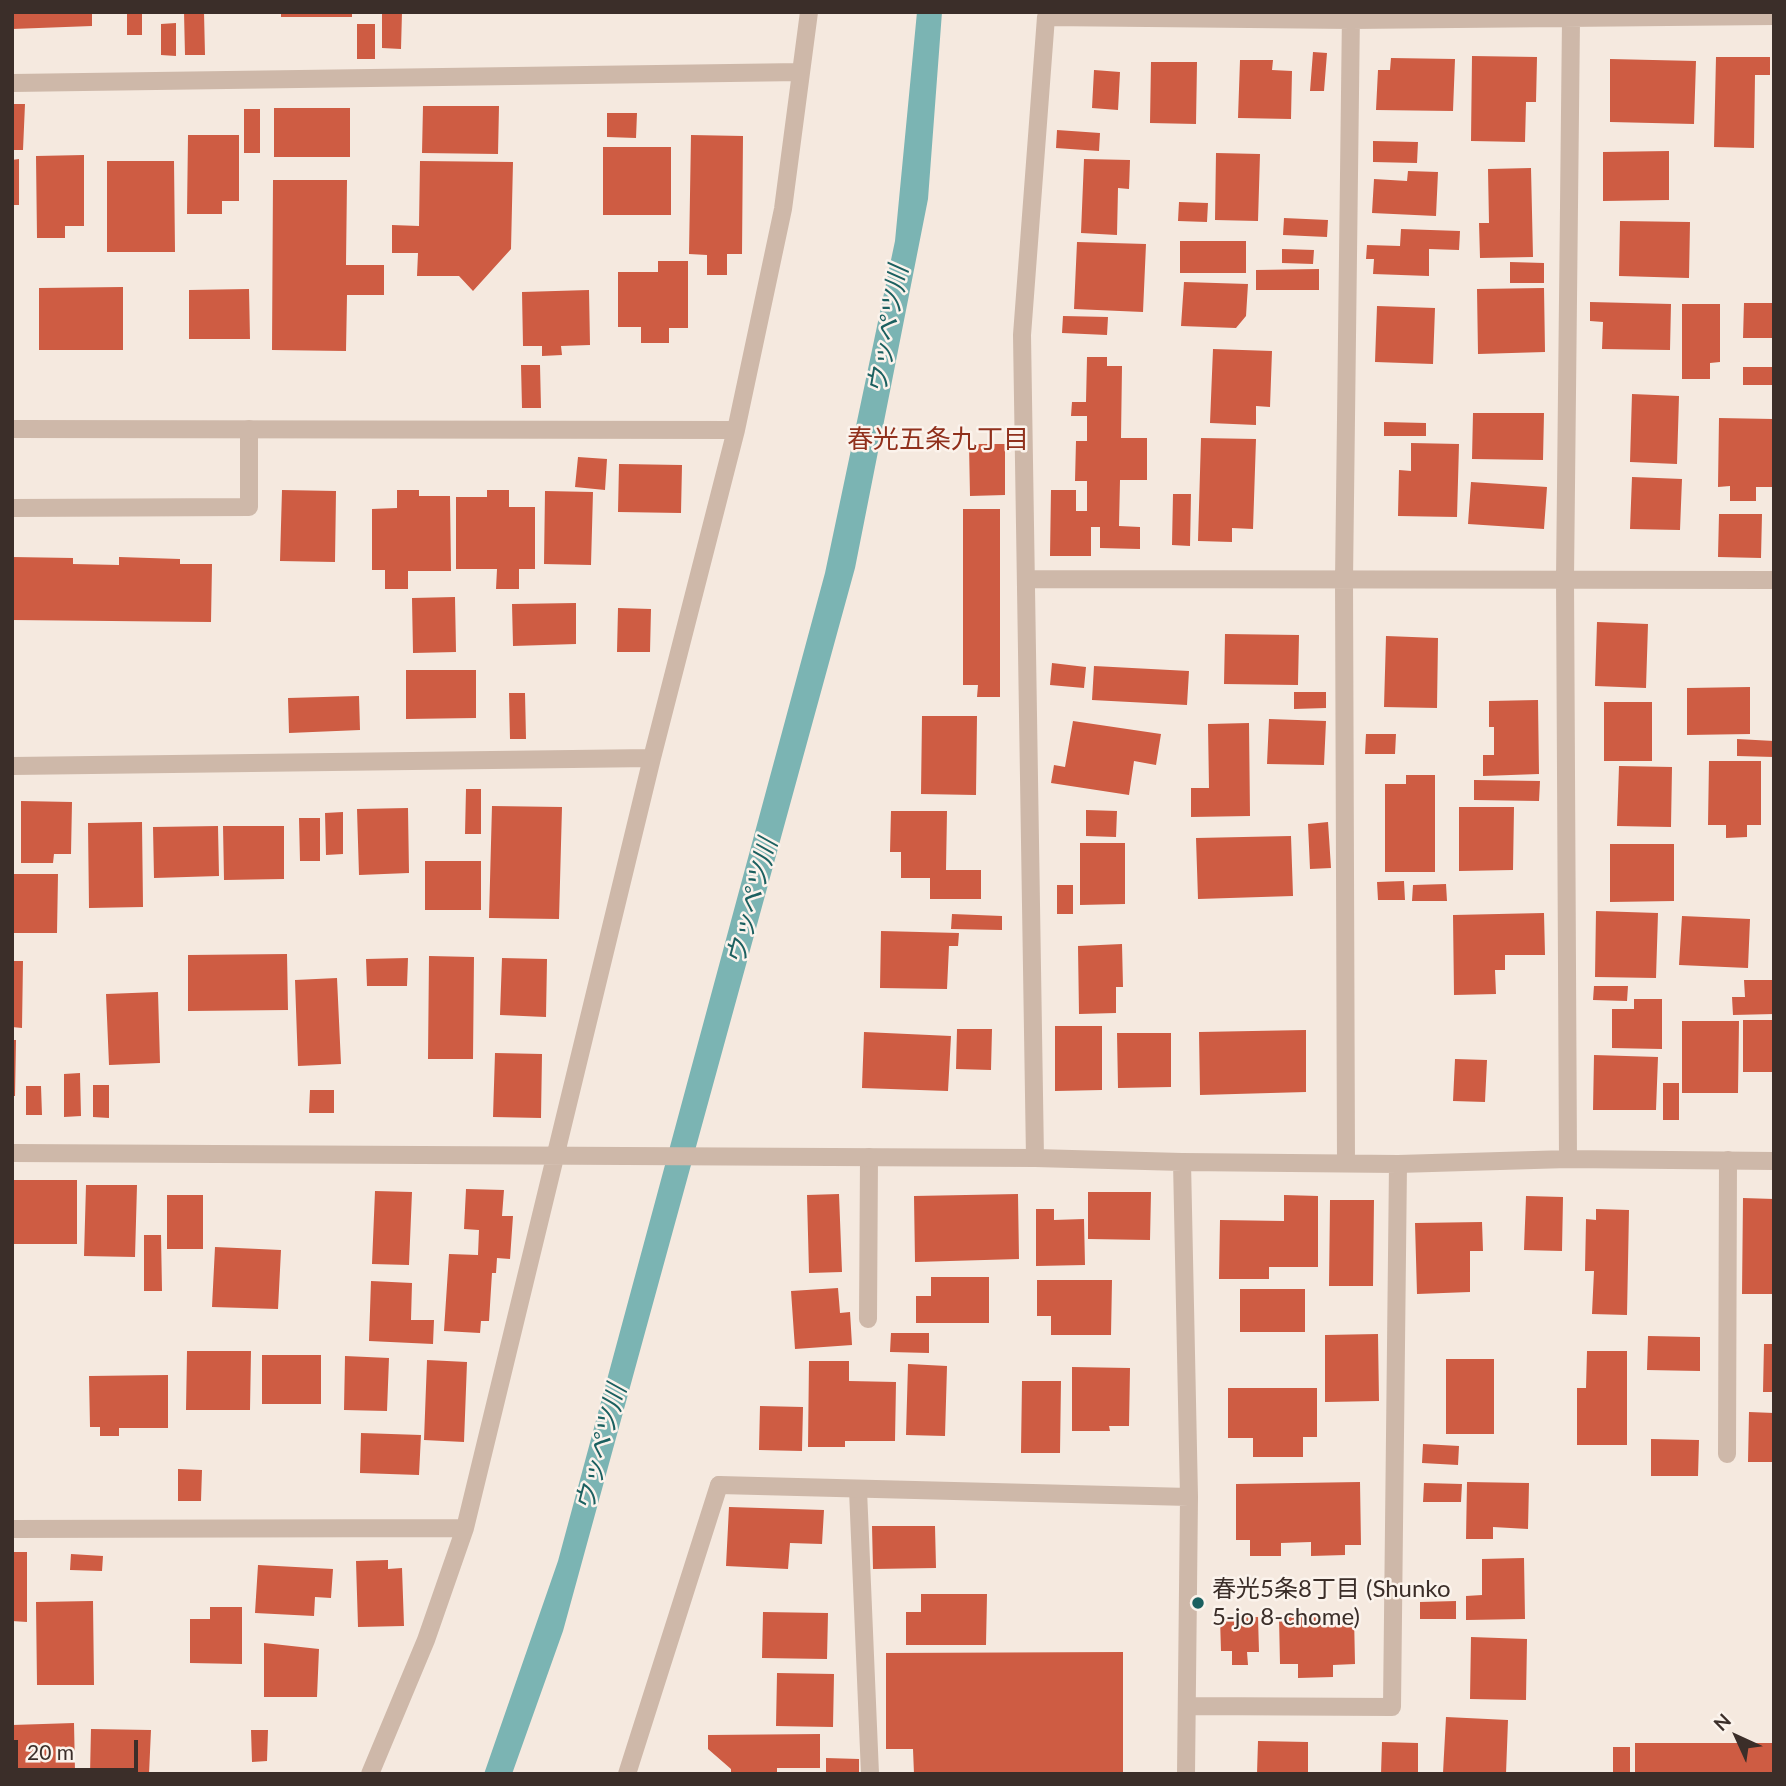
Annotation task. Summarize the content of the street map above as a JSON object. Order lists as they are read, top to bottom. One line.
{"districts":["春光五条九丁目"],"water":["ウッペツ川"],"places":["春光5条8丁目 (Shunko 5-jo 8-chome)"],"scale_bar":"20 m","north":"top left"}
